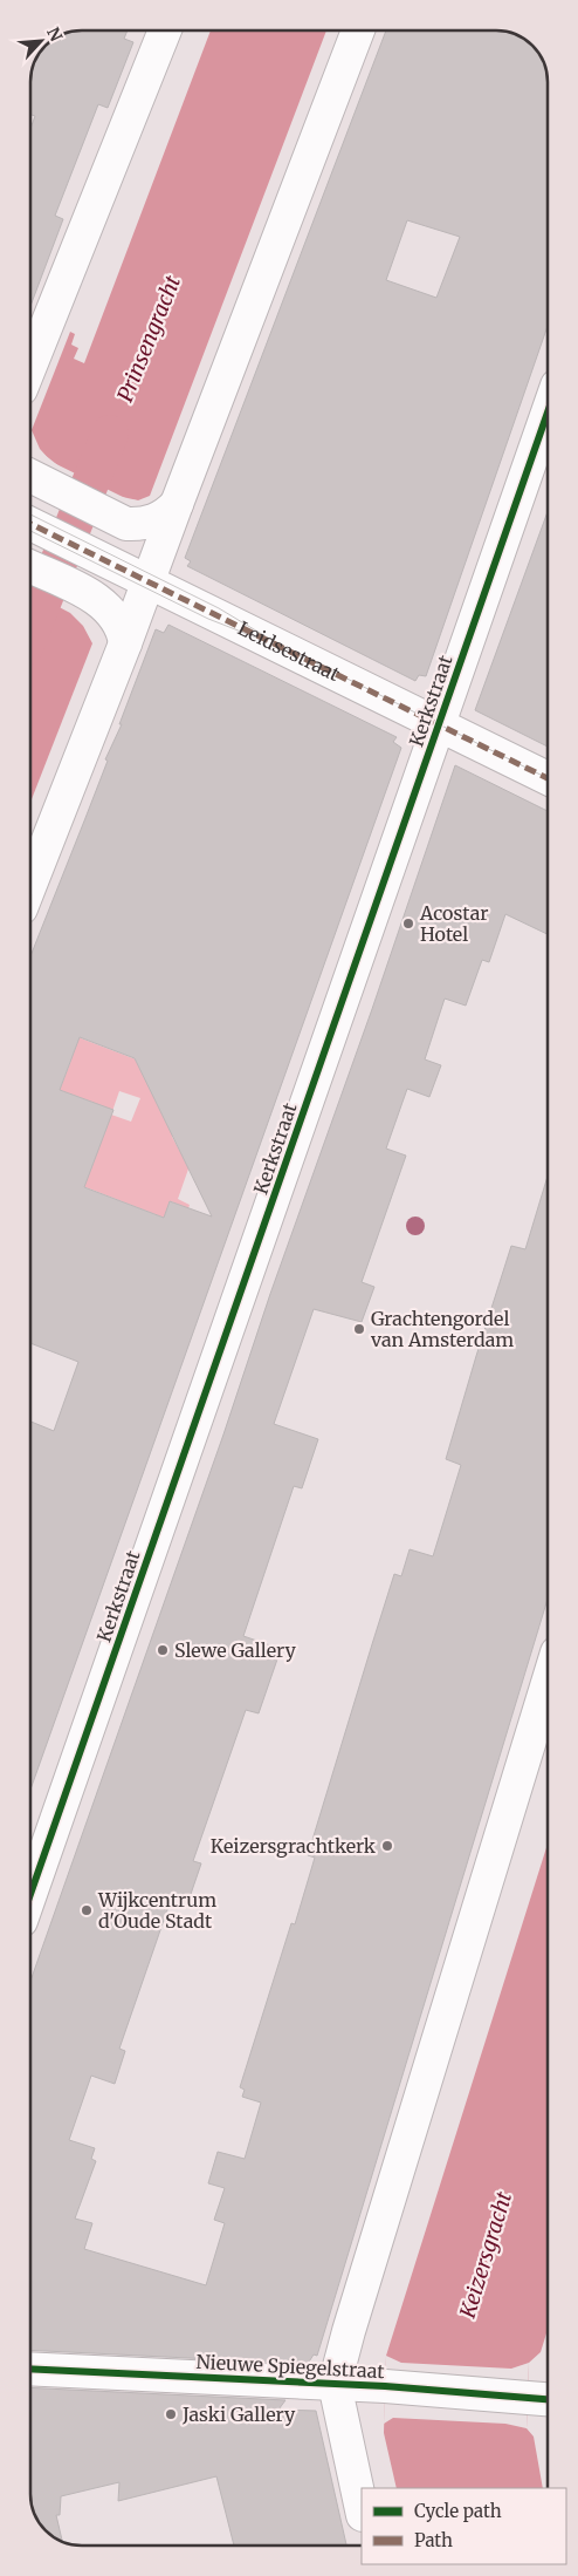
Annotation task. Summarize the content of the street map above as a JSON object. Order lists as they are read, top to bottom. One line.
{"streets":{"street":["Leidsestraat","Kerkstraat","Nieuwe Spiegelstraat"]},"crossings":[["Leidsestraat","Kerkstraat"]],"water":["Prinsengracht","Keizersgracht"],"places":["Acostar Hotel","Grachtengordel van Amsterdam","Slewe Gallery","Keizersgrachtkerk","Wijkcentrum d'Oude Stadt","Jaski Gallery"],"legend":["Cycle path","Path"],"north":"top right"}
